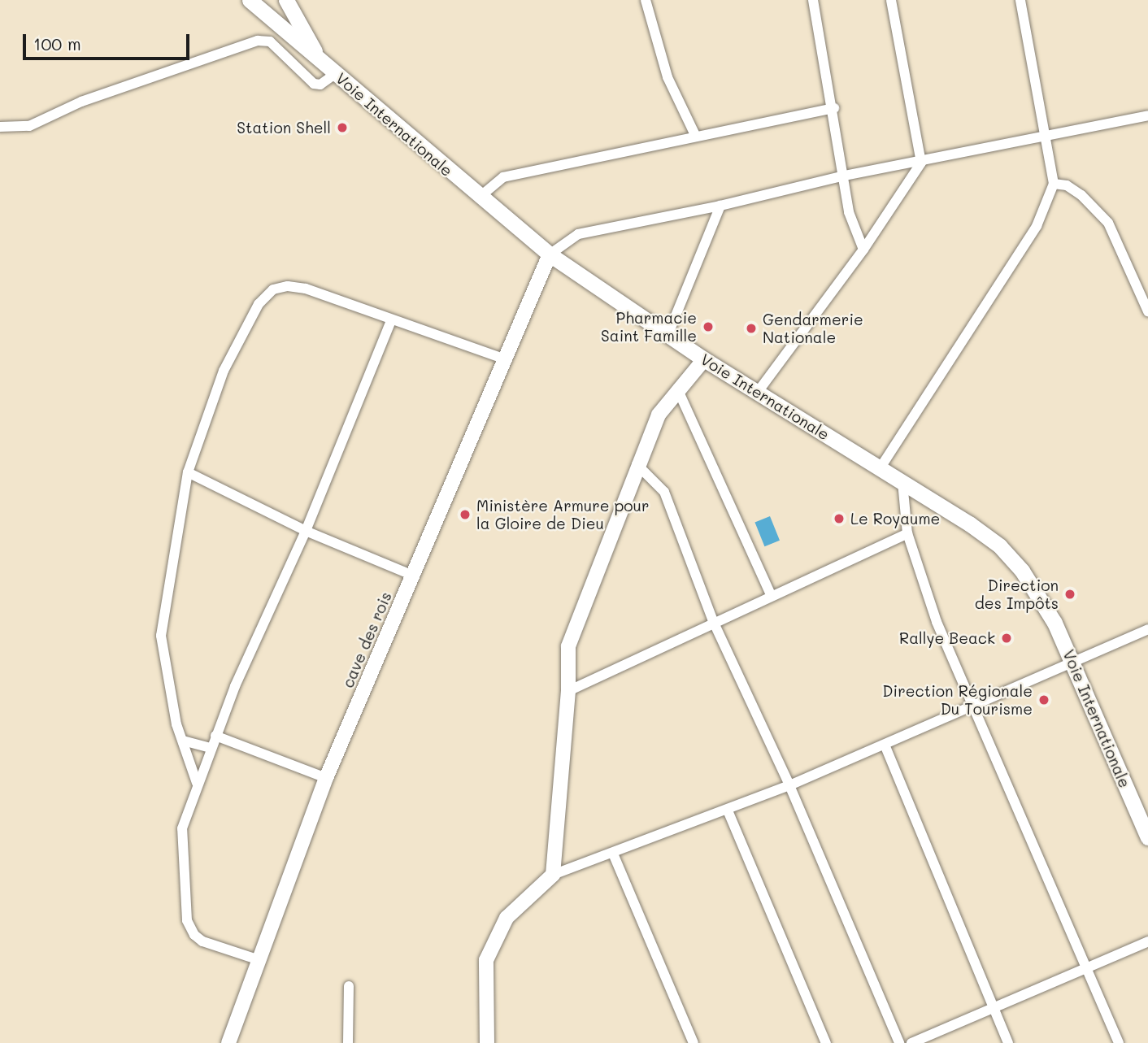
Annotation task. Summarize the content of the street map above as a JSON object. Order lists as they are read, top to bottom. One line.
{"streets":{"main road":["Voie Internationale"],"street":["cave des rois"]},"crossings":[["Voie Internationale","cave des rois"]],"places":["Station Shell","Pharmacie Saint Famille","Gendarmerie Nationale","Ministère Armure pour la Gloire de Dieu","Le Royaume","Direction des Impôts","Rallye Beack","Direction Régionale Du Tourisme"],"scale_bar":"100 m"}
